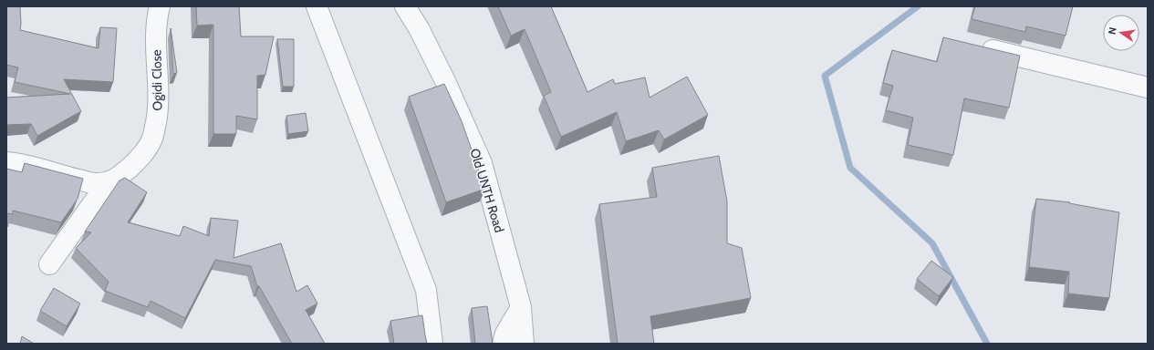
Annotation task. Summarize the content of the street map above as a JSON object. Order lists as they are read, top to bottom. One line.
{"streets":{"street":["Ogidi Close","Old UNTH Road"]},"north":"left"}
